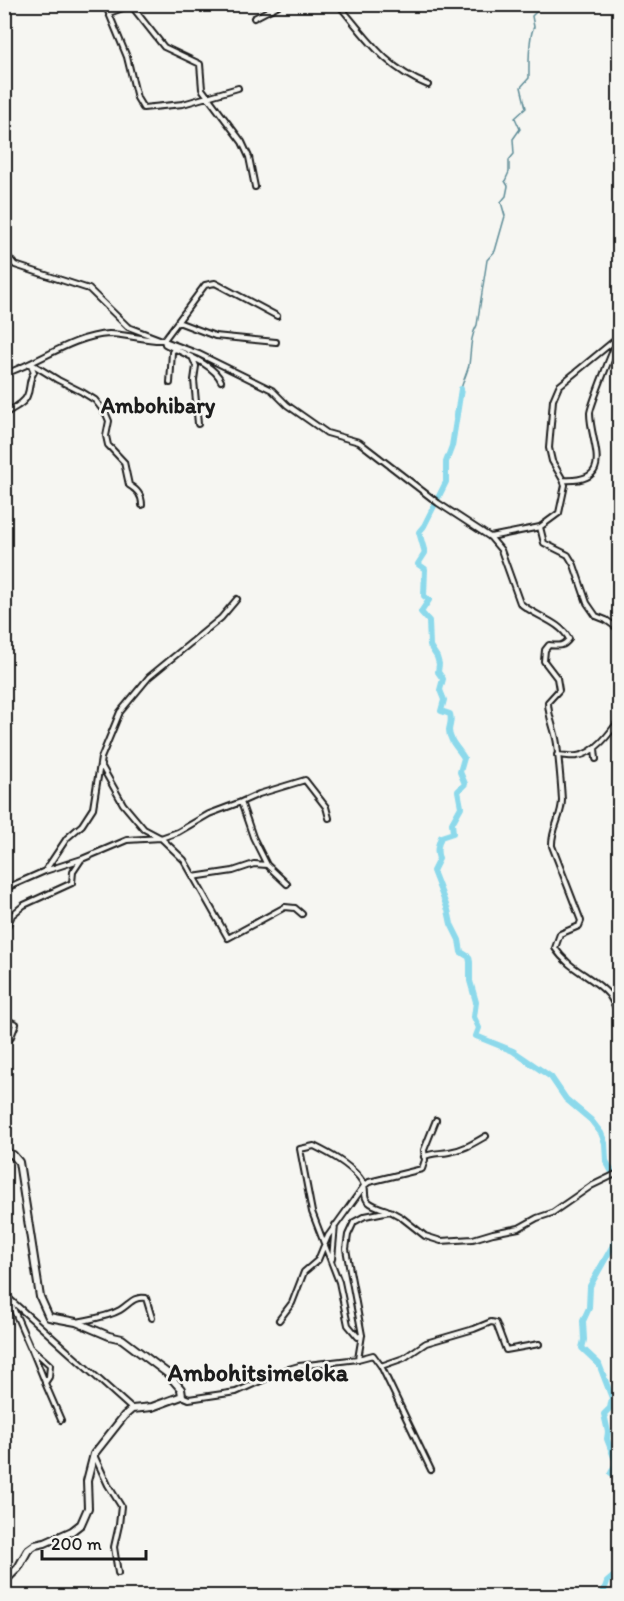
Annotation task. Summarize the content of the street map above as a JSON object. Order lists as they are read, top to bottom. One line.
{"districts":["Ambohibary","Ambohitsimeloka"],"scale_bar":"200 m"}
